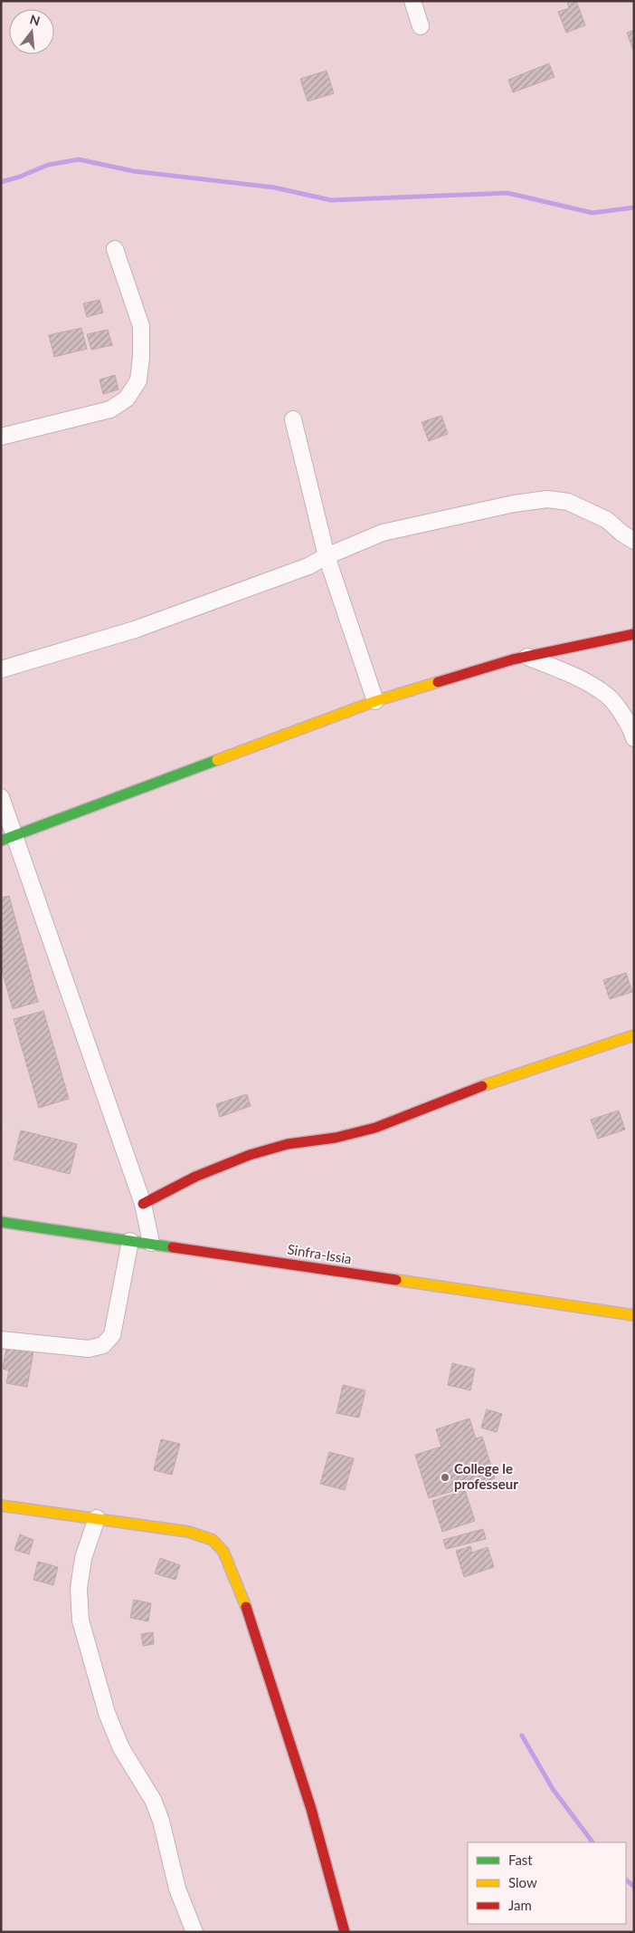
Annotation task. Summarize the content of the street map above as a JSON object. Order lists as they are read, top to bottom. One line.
{"streets":{"street":["Sinfra-Issia"]},"places":["College le professeur"],"legend":["Fast","Slow","Jam"],"north":"top"}
